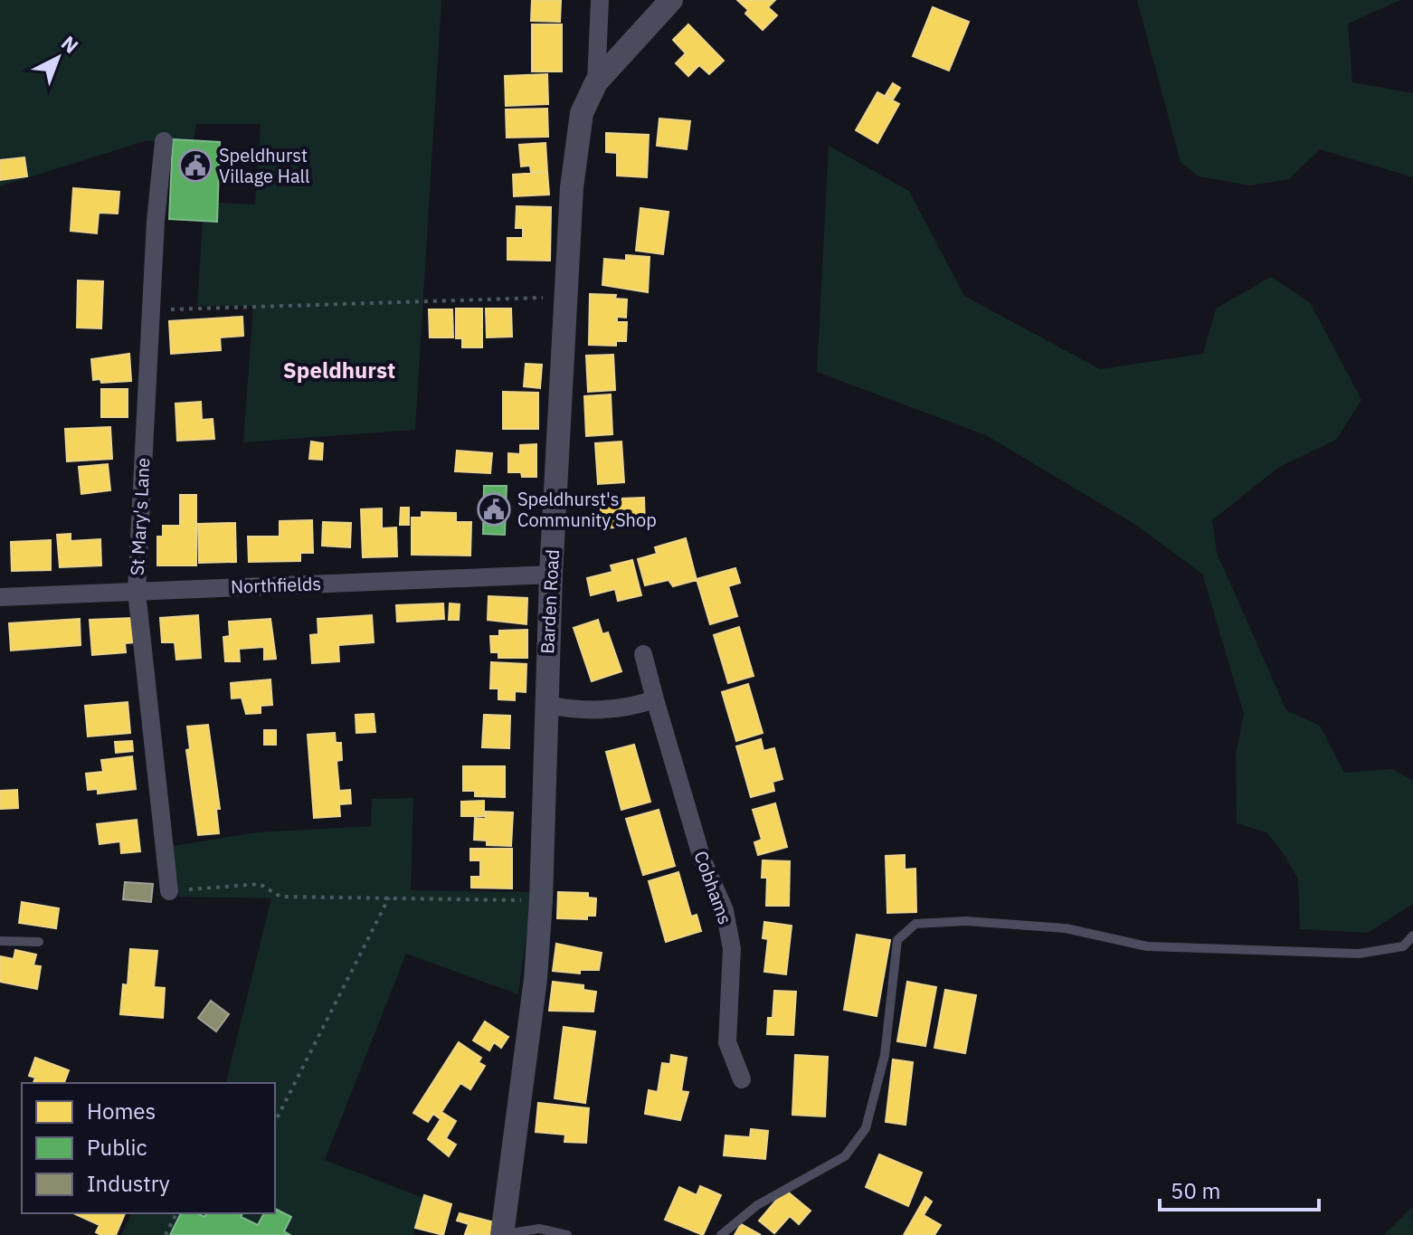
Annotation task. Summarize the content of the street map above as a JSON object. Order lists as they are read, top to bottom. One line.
{"streets":{"street":["St Mary's Lane","Northfields","Barden Road","Cobhams"]},"crossings":[["St Mary's Lane","Northfields"],["Northfields","Barden Road"]],"districts":["Speldhurst"],"places":{"public building":["Speldhurst Village Hall","Speldhurst's Community Shop"]},"legend":["Homes","Public","Industry"],"scale_bar":"50 m","north":"top right"}
